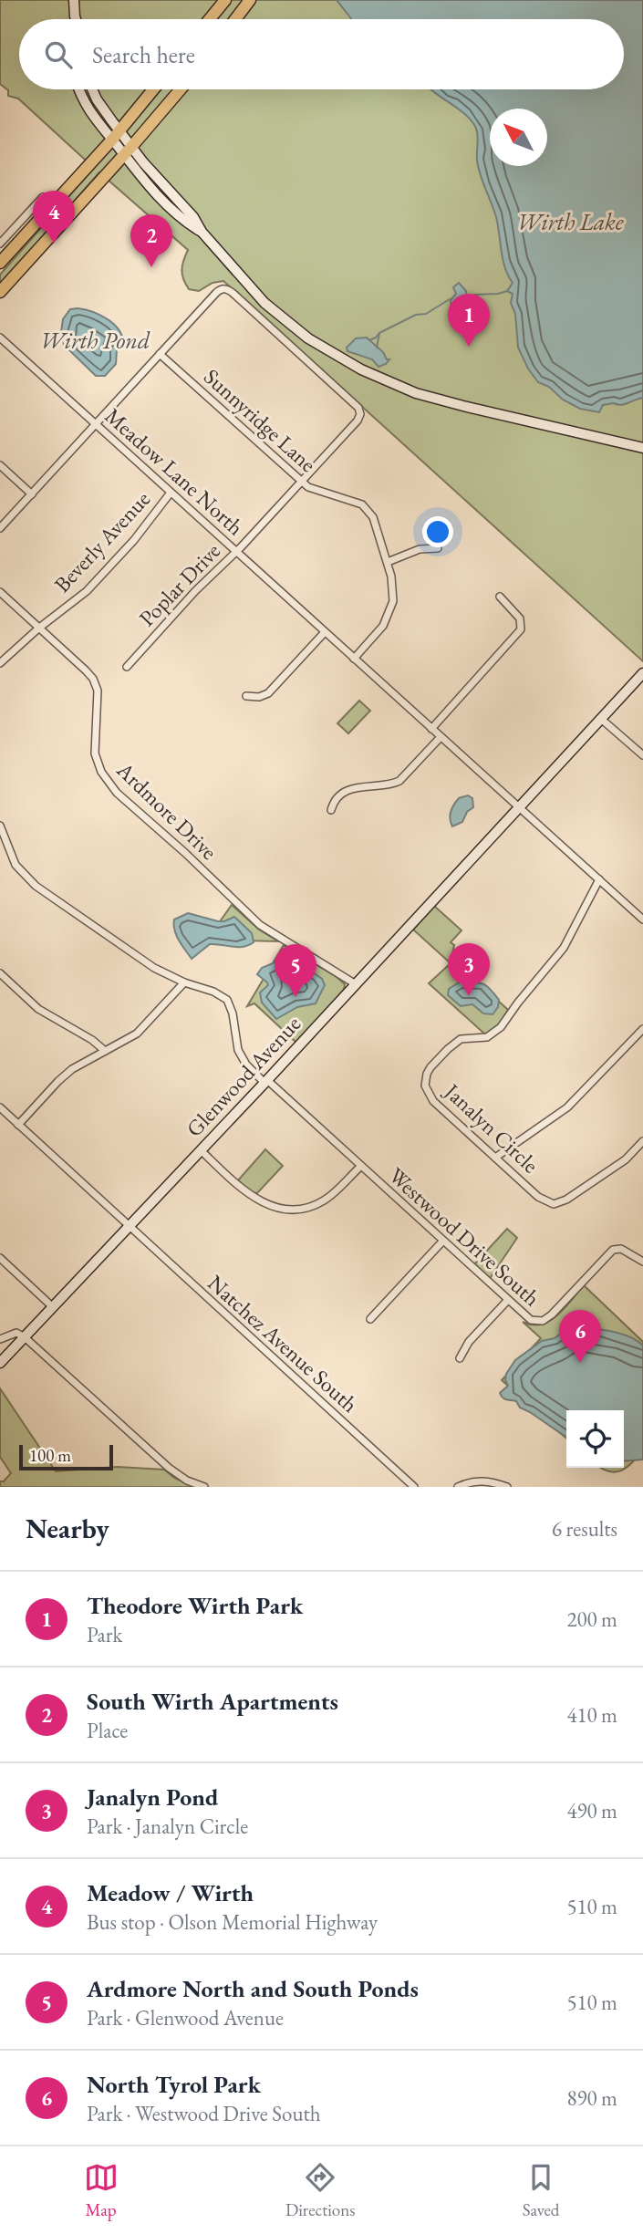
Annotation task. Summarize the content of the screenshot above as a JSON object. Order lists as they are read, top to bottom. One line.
{"streets":{"street":["Sunnyridge Lane","Meadow Lane North","Beverly Avenue","Poplar Drive","Ardmore Drive","Glenwood Avenue","Janalyn Circle","Westwood Drive South","Natchez Avenue South"]},"crossings":[["Sunnyridge Lane","Meadow Lane North"],["Sunnyridge Lane","Poplar Drive"],["Meadow Lane North","Beverly Avenue"],["Meadow Lane North","Poplar Drive"],["Beverly Avenue","Ardmore Drive"],["Ardmore Drive","Glenwood Avenue"],["Glenwood Avenue","Westwood Drive South"],["Glenwood Avenue","Natchez Avenue South"]],"water":["Wirth Lake","Wirth Pond"],"scale_bar":"100 m","north":"top left","page":{"search":"Search here","pins":["4","2","1","3","5","6"],"scale":"100 m","heading":["Nearby","6 results"],"list":[{"mark":"1","name":"Theodore Wirth Park","note":"Park","value":"200 m"},{"mark":"2","name":"South Wirth Apartments","note":"Place","value":"410 m"},{"mark":"3","name":"Janalyn Pond","note":"Park · Janalyn Circle","value":"490 m"},{"mark":"4","name":"Meadow / Wirth","note":"Bus stop · Olson Memorial Highway","value":"510 m"},{"mark":"5","name":"Ardmore North and South Ponds","note":"Park · Glenwood Avenue","value":"510 m"},{"mark":"6","name":"North Tyrol Park","note":"Park · Westwood Drive South","value":"890 m"}],"nav":["Map","Directions","Saved"]}}
